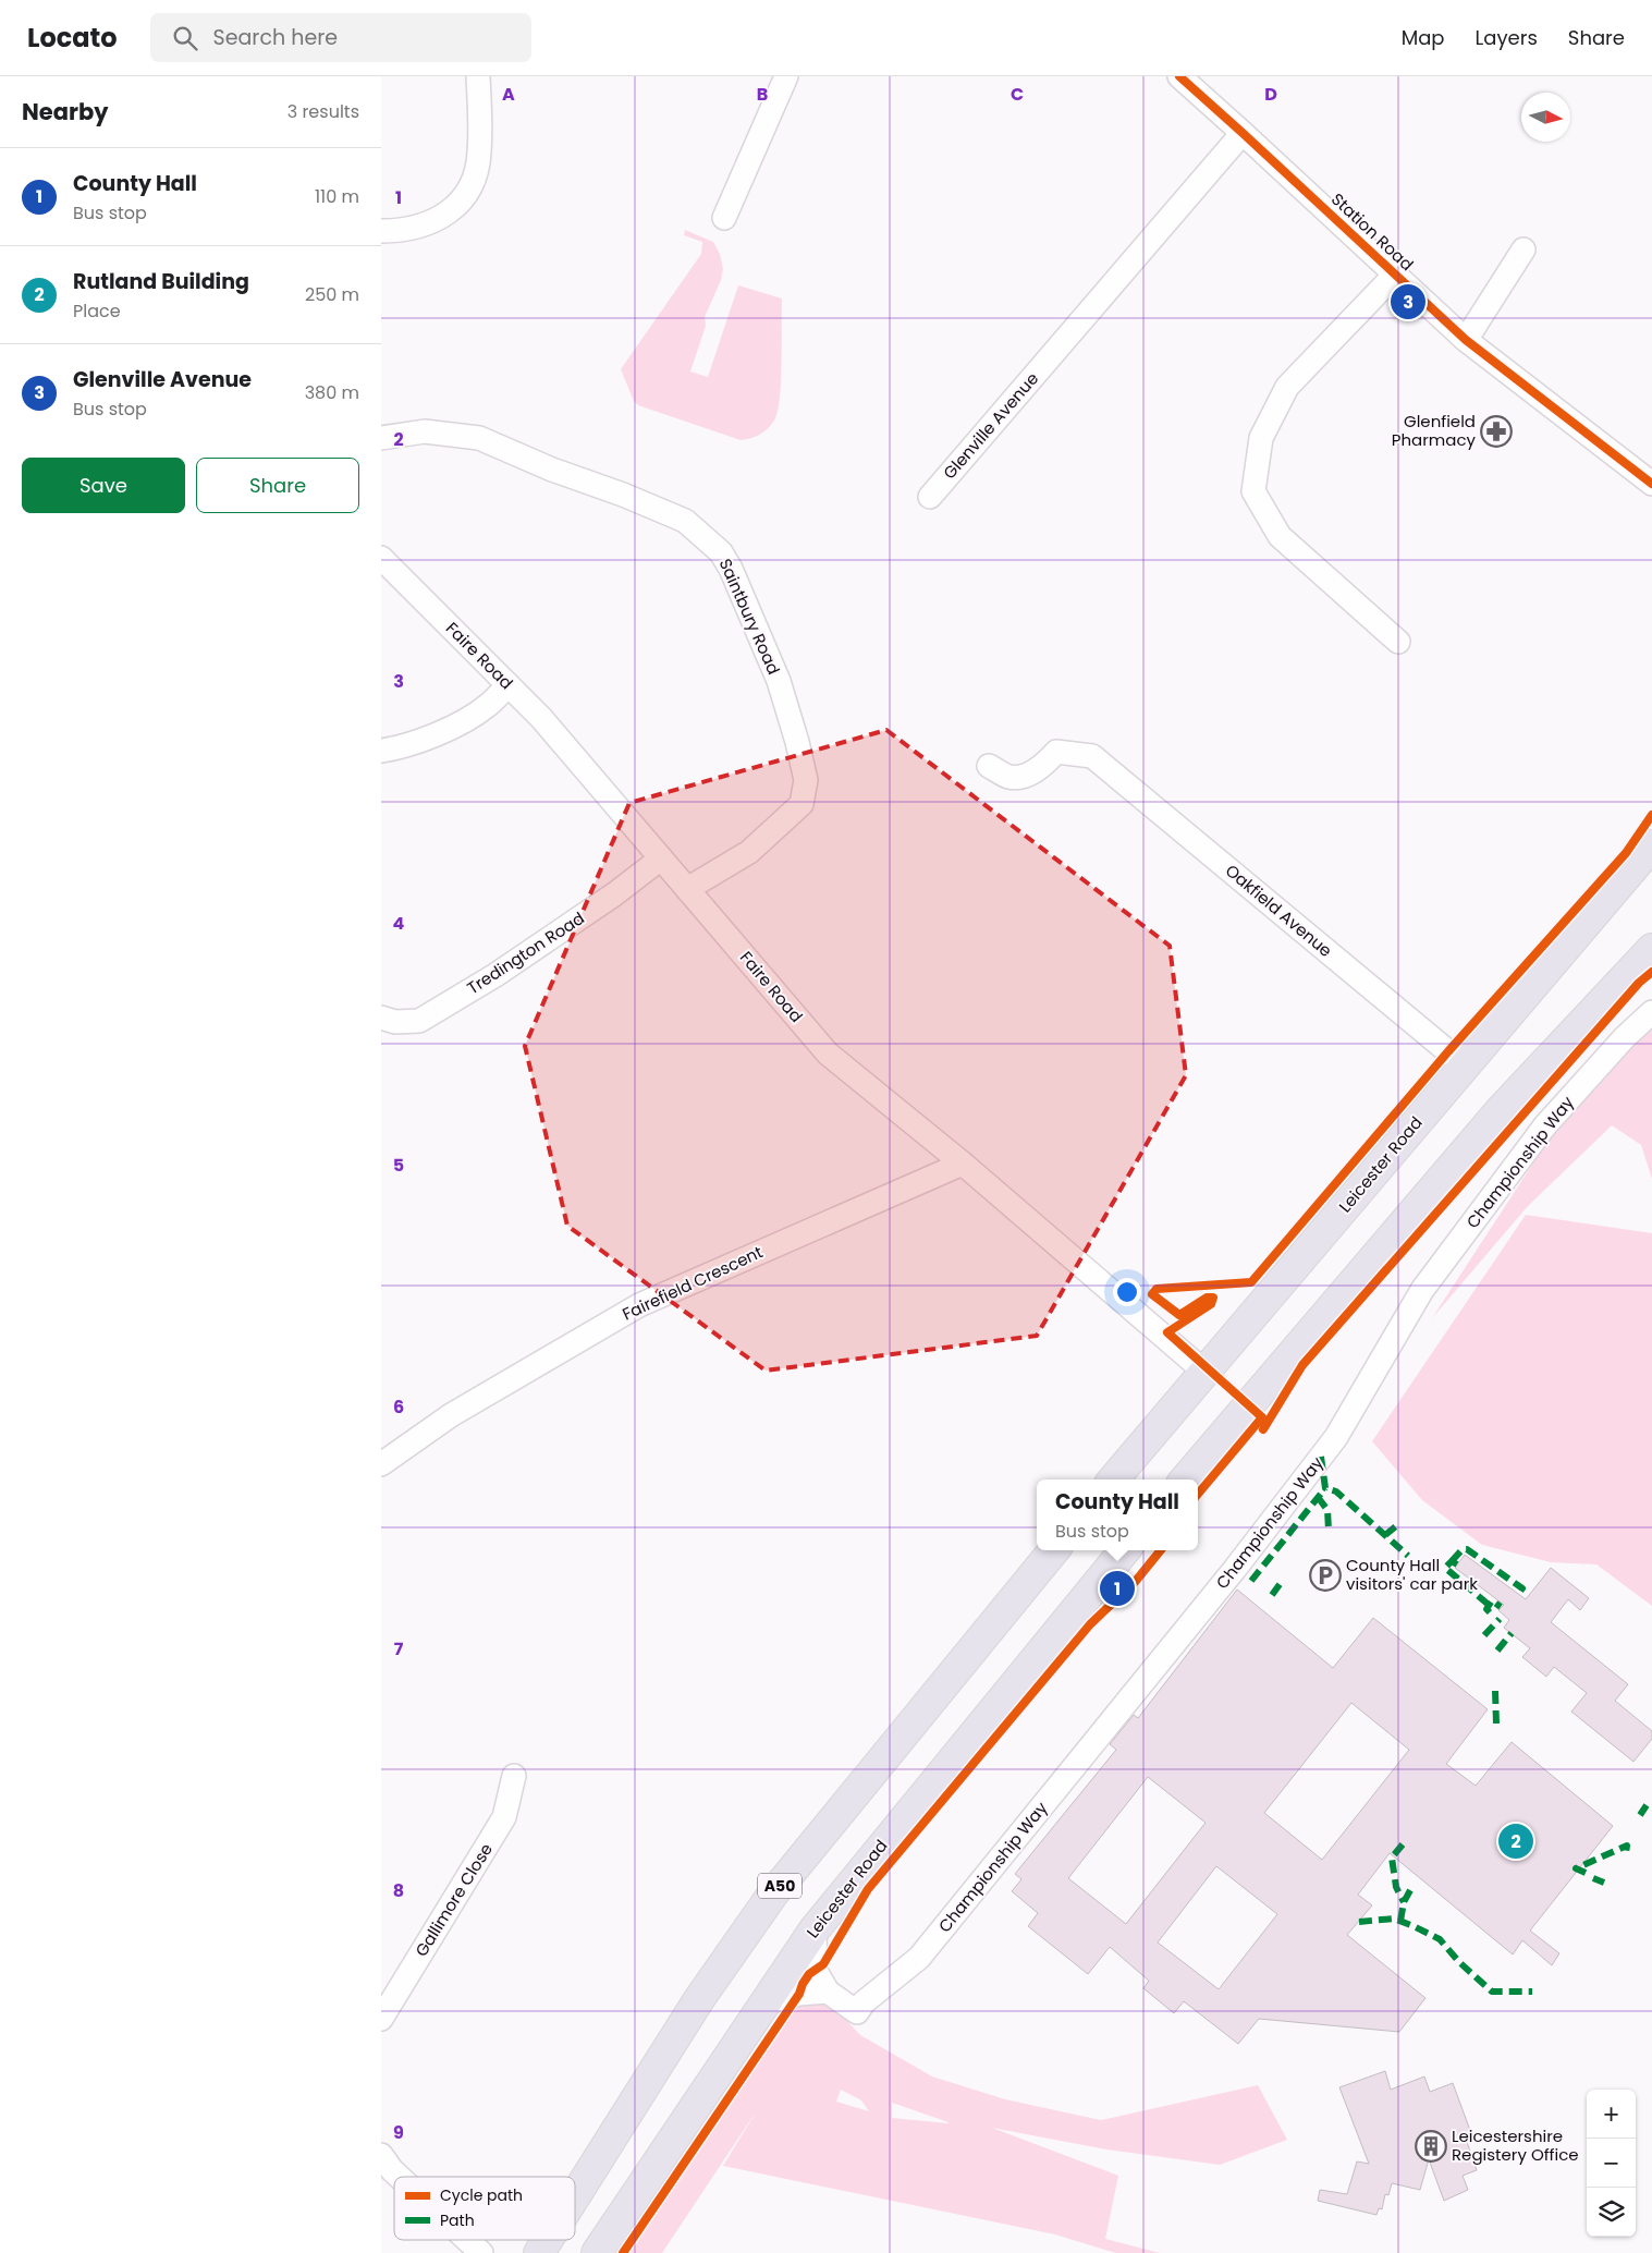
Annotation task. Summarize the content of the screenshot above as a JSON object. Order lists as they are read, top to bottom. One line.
{"streets":{"highway":["Leicester Road","A50"],"street":["Station Road","Glenville Avenue","Saintbury Road","Faire Road","Oakfield Avenue","Tredington Road","Championship Way","Fairefield Crescent","Gallimore Close"]},"crossings":[["Station Road","Glenville Avenue"],["Saintbury Road","Faire Road"],["Faire Road","Tredington Road"],["Faire Road","Leicester Road"],["Faire Road","Fairefield Crescent"],["Oakfield Avenue","Leicester Road"]],"places":{"pharmacy":["Glenfield Pharmacy"],"parking":["County Hall visitors' car park"],"building":["Leicestershire Registery Office"]},"legend":["Cycle path","Path"],"north":"right","page":{"header":"Locato","search":"Search here","nav":["Map","Layers","Share"],"heading":["Nearby","3 results"],"list":[{"mark":"1","name":"County Hall","note":"Bus stop","value":"110 m"},{"mark":"2","name":"Rutland Building","note":"Place","value":"250 m"},{"mark":"3","name":"Glenville Avenue","note":"Bus stop","value":"380 m"}],"pins":["3","1","2"],"buttons":["Save","Share"],"popup":["County Hall","Bus stop"],"map_buttons":["+","−"]},"grid":{"columns":["A","B","C","D"],"rows":["1","2","3","4","5","6","7","8","9"]}}
